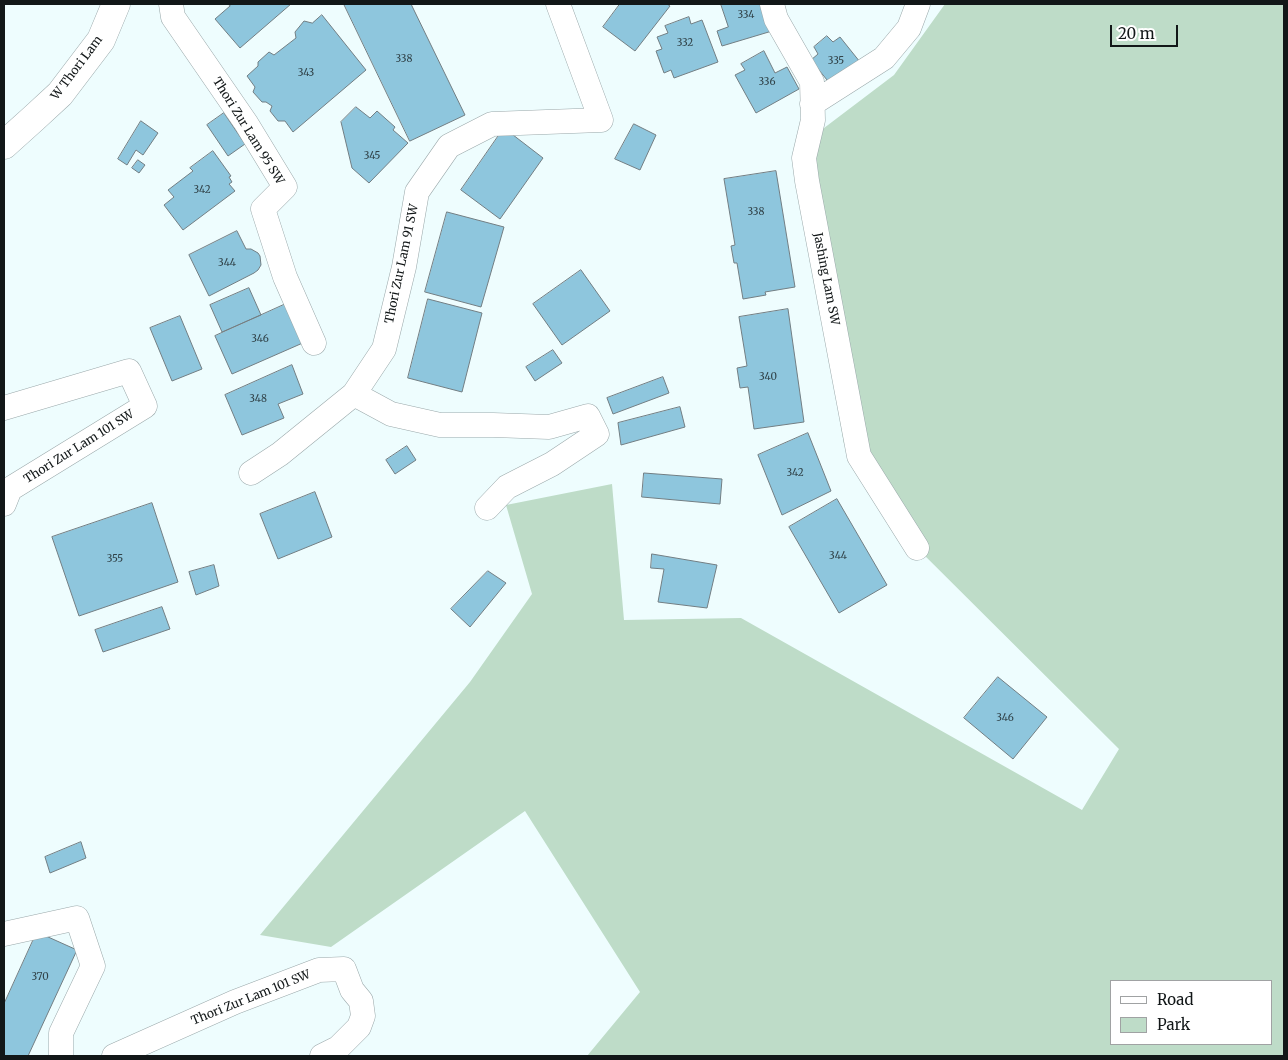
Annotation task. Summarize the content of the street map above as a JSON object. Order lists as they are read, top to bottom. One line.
{"streets":{"main road":["W Thori Lam"],"street":["Thori Zur Lam 95 SW","Thori Zur Lam 91 SW","Jashing Lam SW","Thori Zur Lam 101 SW"]},"house_numbers":["334","332","338","335","343","336","345","342","338","344","346","340","348","342","344","355","346","370"],"legend":["Road","Park"],"scale_bar":"20 m"}
